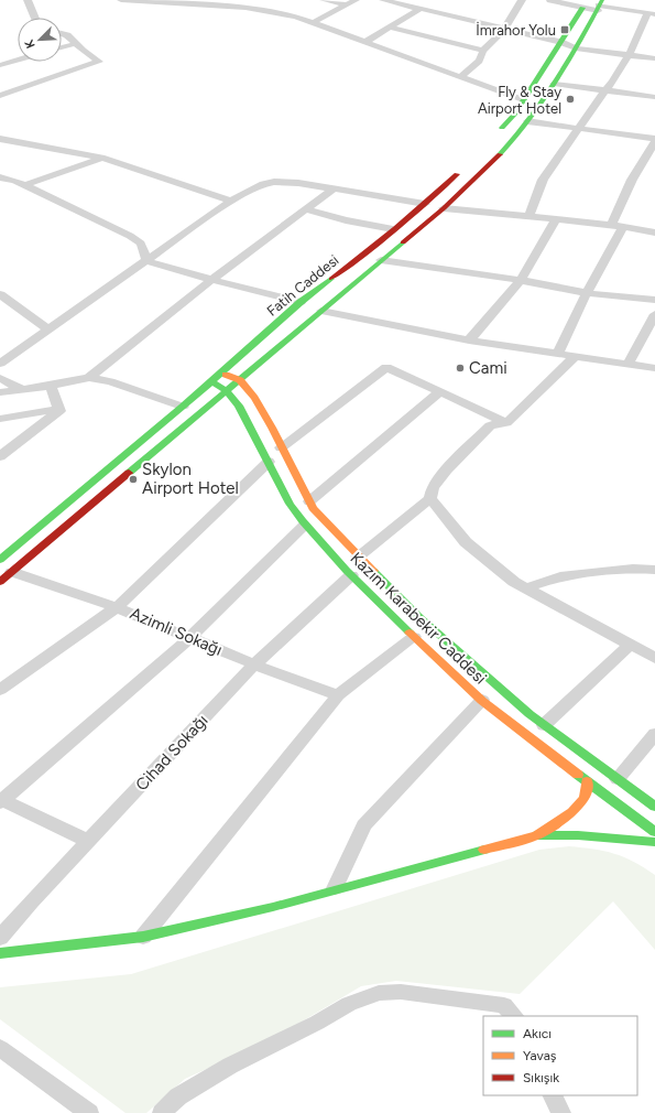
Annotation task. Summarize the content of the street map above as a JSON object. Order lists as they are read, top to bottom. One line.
{"streets":{"main road":["Fatih Caddesi","Kazım Karabekir Caddesi"],"street":["Azimli Sokağı","Cihad Sokağı"]},"crossings":[["Fatih Caddesi","Kazım Karabekir Caddesi"],["Kazım Karabekir Caddesi","Cihad Sokağı"],["Azimli Sokağı","Cihad Sokağı"]],"places":{"transit":["İmrahor Yolu"],"other":["Fly & Stay Airport Hotel","Cami","Skylon Airport Hotel"]},"legend":["Akıcı","Yavaş","Sıkışık"],"north":"bottom left"}
